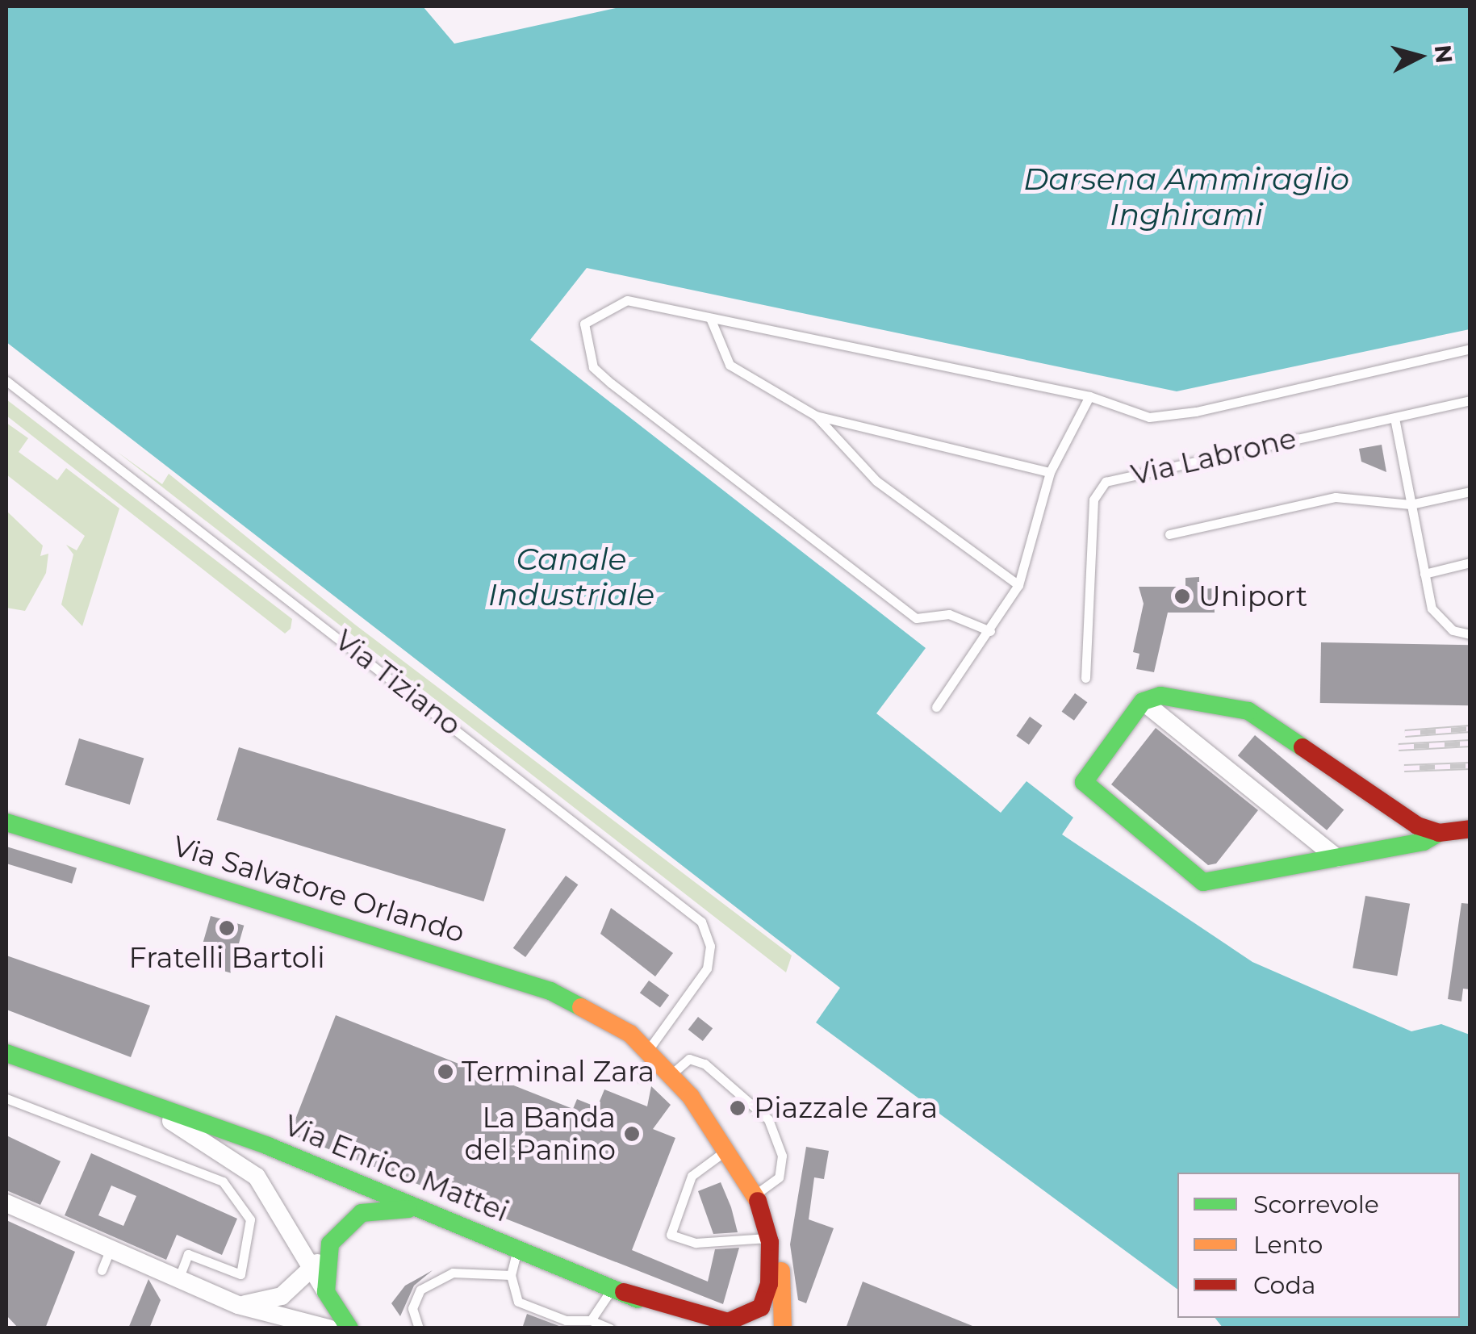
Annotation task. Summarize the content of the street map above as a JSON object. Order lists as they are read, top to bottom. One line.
{"streets":{"main road":["Via Salvatore Orlando","Via Enrico Mattei"],"lane":["Via Labrone","Via Tiziano"]},"crossings":[["Via Tiziano","Via Salvatore Orlando"]],"water":["Darsena Ammiraglio Inghirami","Canale Industriale"],"places":["Uniport","Fratelli Bartoli","Terminal Zara","Piazzale Zara","La Banda del Panino"],"legend":["Scorrevole","Lento","Coda"],"north":"right"}
